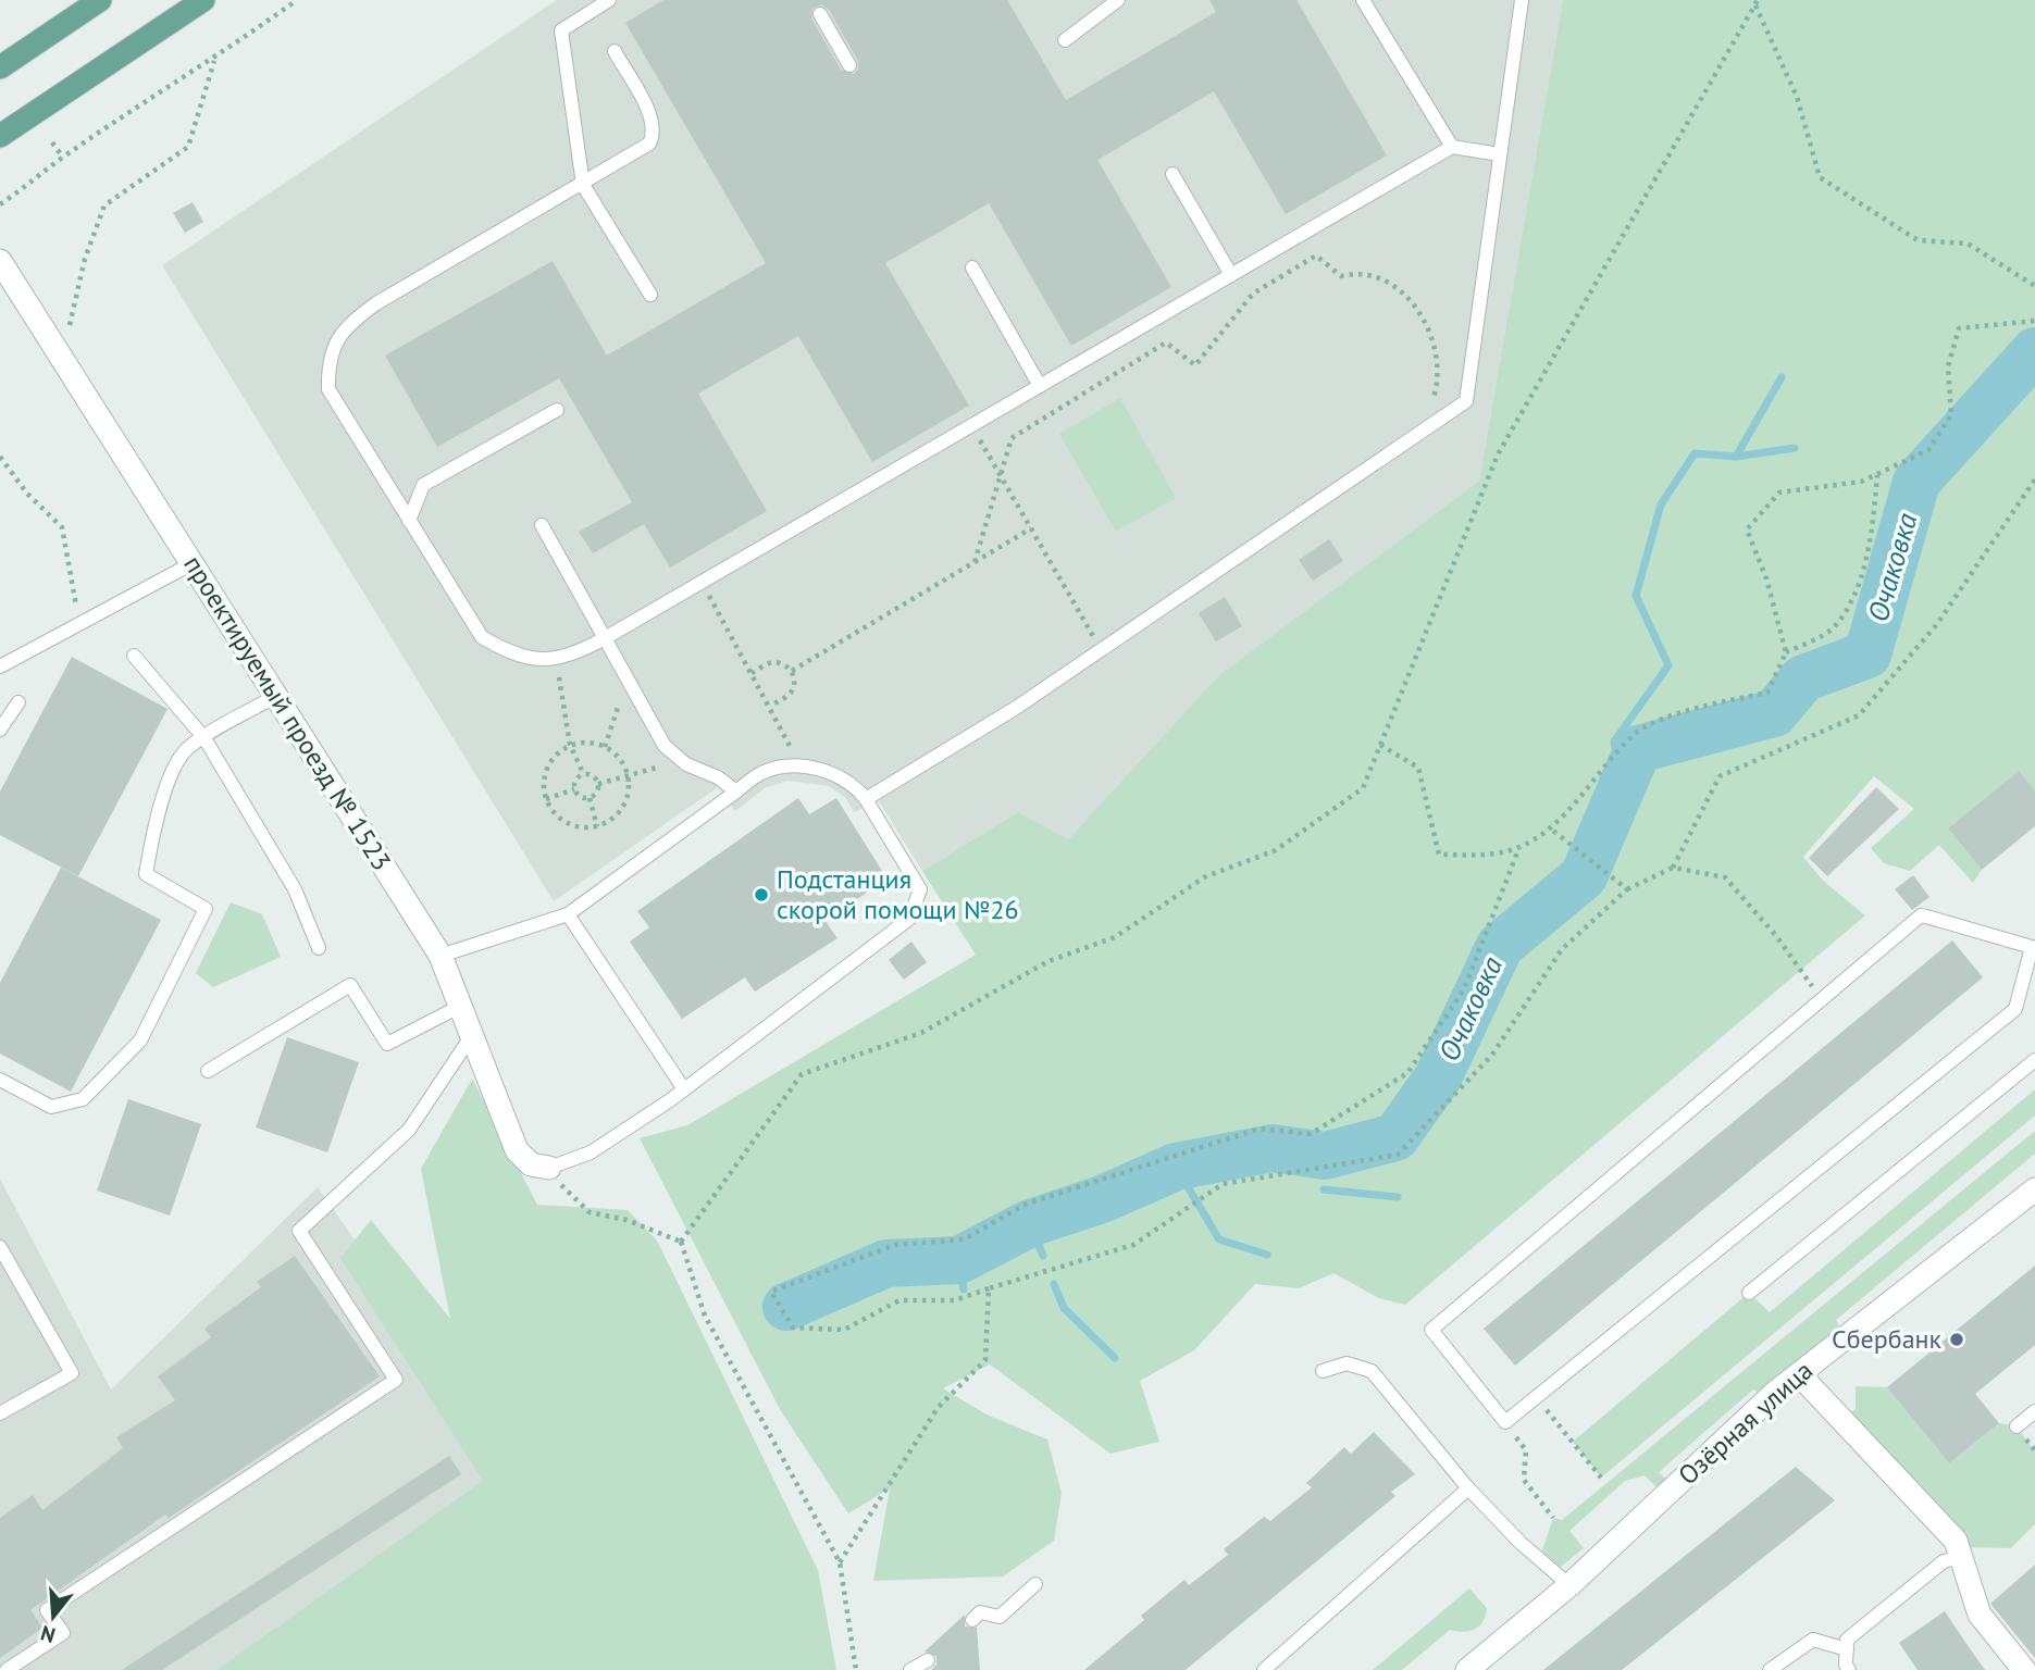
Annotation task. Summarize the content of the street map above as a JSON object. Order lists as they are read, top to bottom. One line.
{"streets":{"street":["проектируемый проезд № 1523","Озёрная улица"]},"water":["Очаковка"],"places":["Подстанция скорой помощи №26","Сбербанк"],"north":"bottom"}
